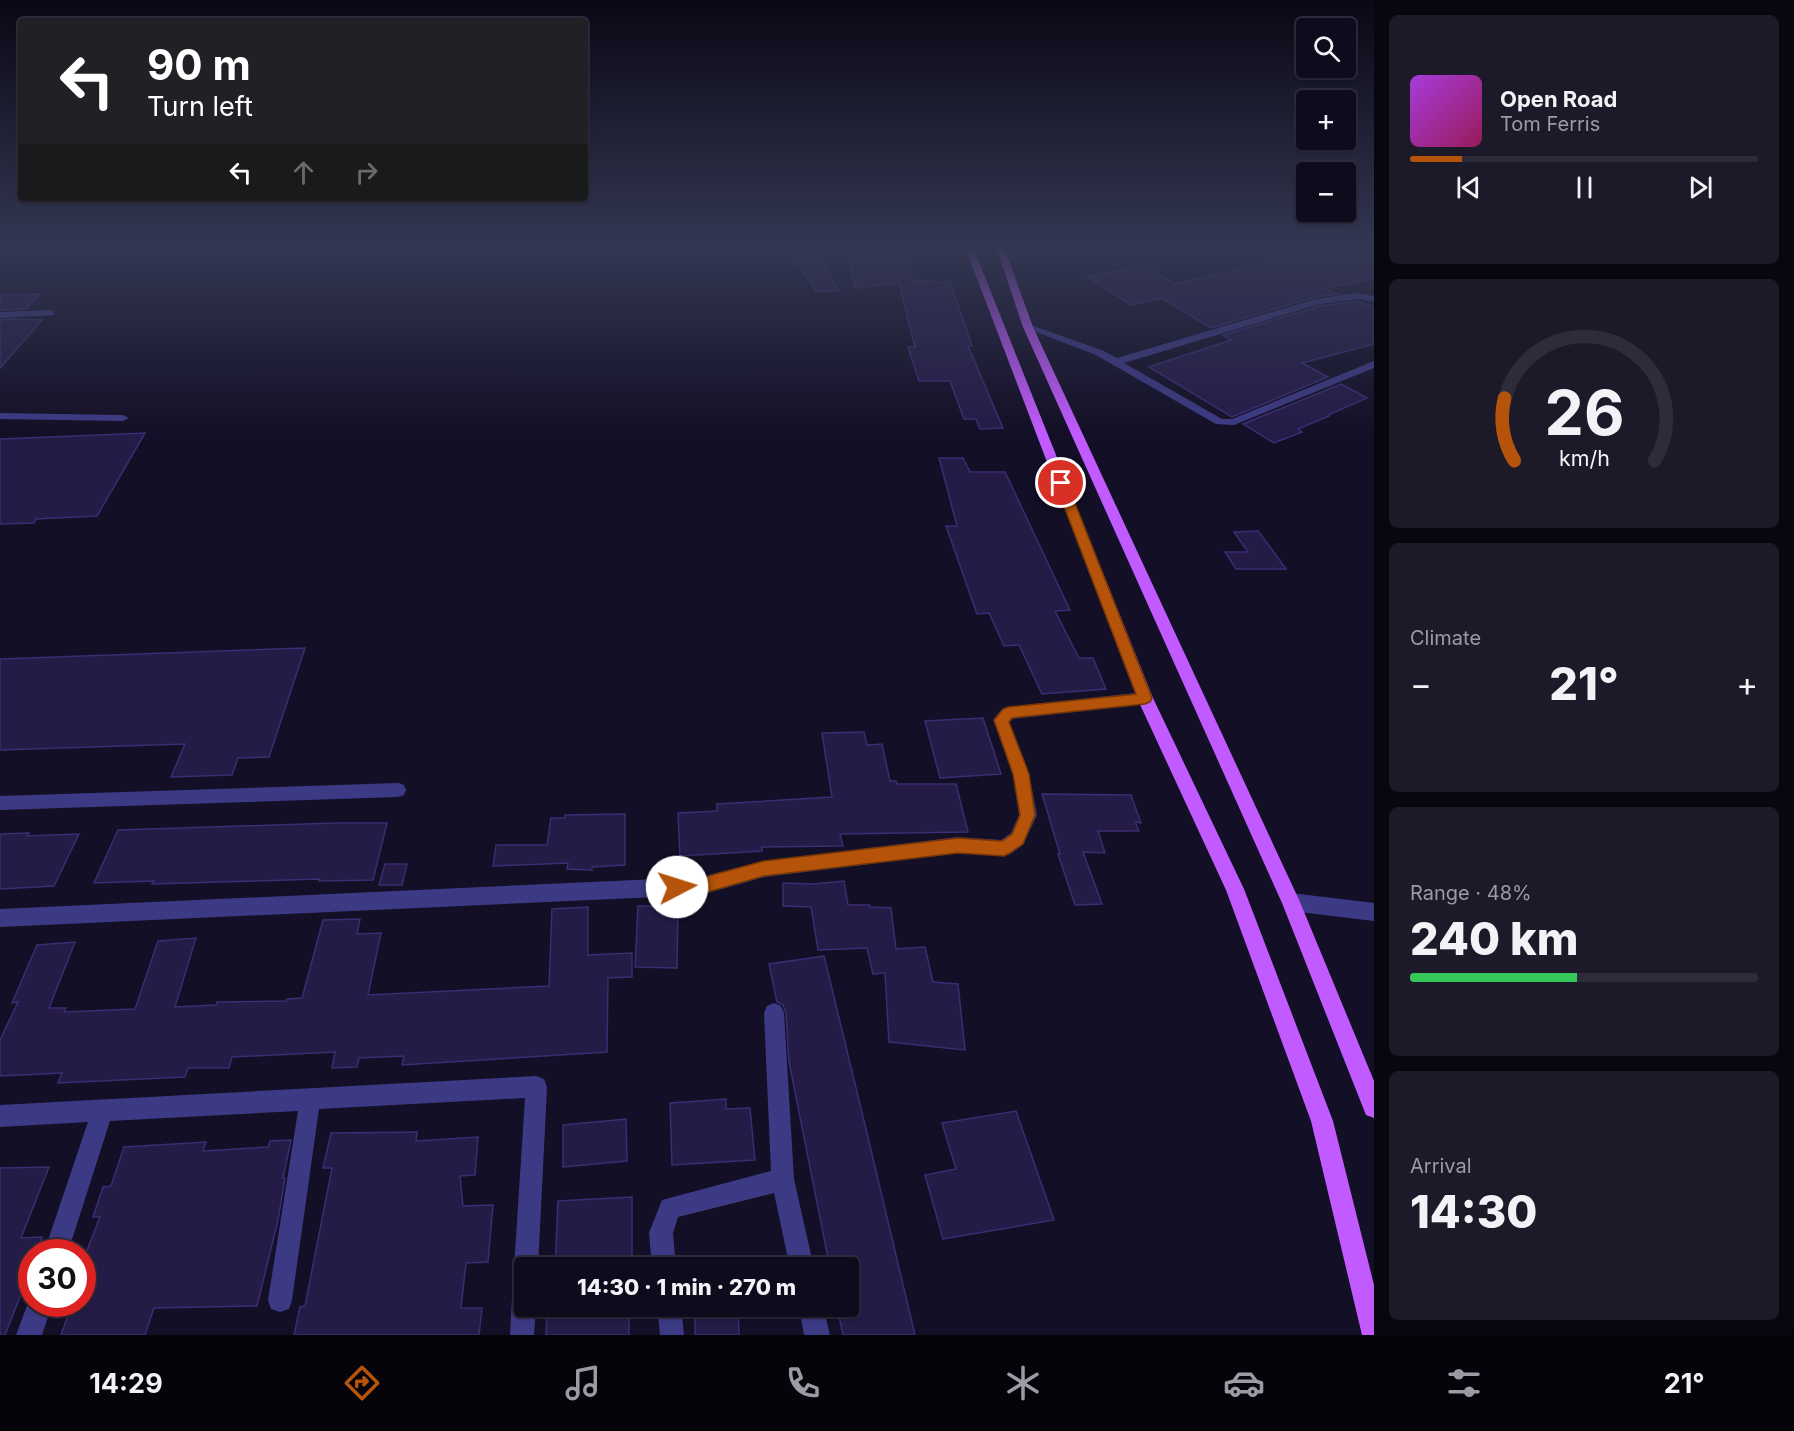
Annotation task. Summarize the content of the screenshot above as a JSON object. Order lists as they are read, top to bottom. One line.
{"page":{"map_buttons":["+","−"],"turn":["90 m","Turn left"],"song":["Open Road","Tom Ferris"],"tile":["Climate",["Range · 48%","240 km"],["Arrival","14:30"]],"heat":["−","21°","+"],"limit":"30","trip":"14:30 · 1 min · 270 m","tabs":["14:29","21°"],"gauge":["26","km/h"]}}
